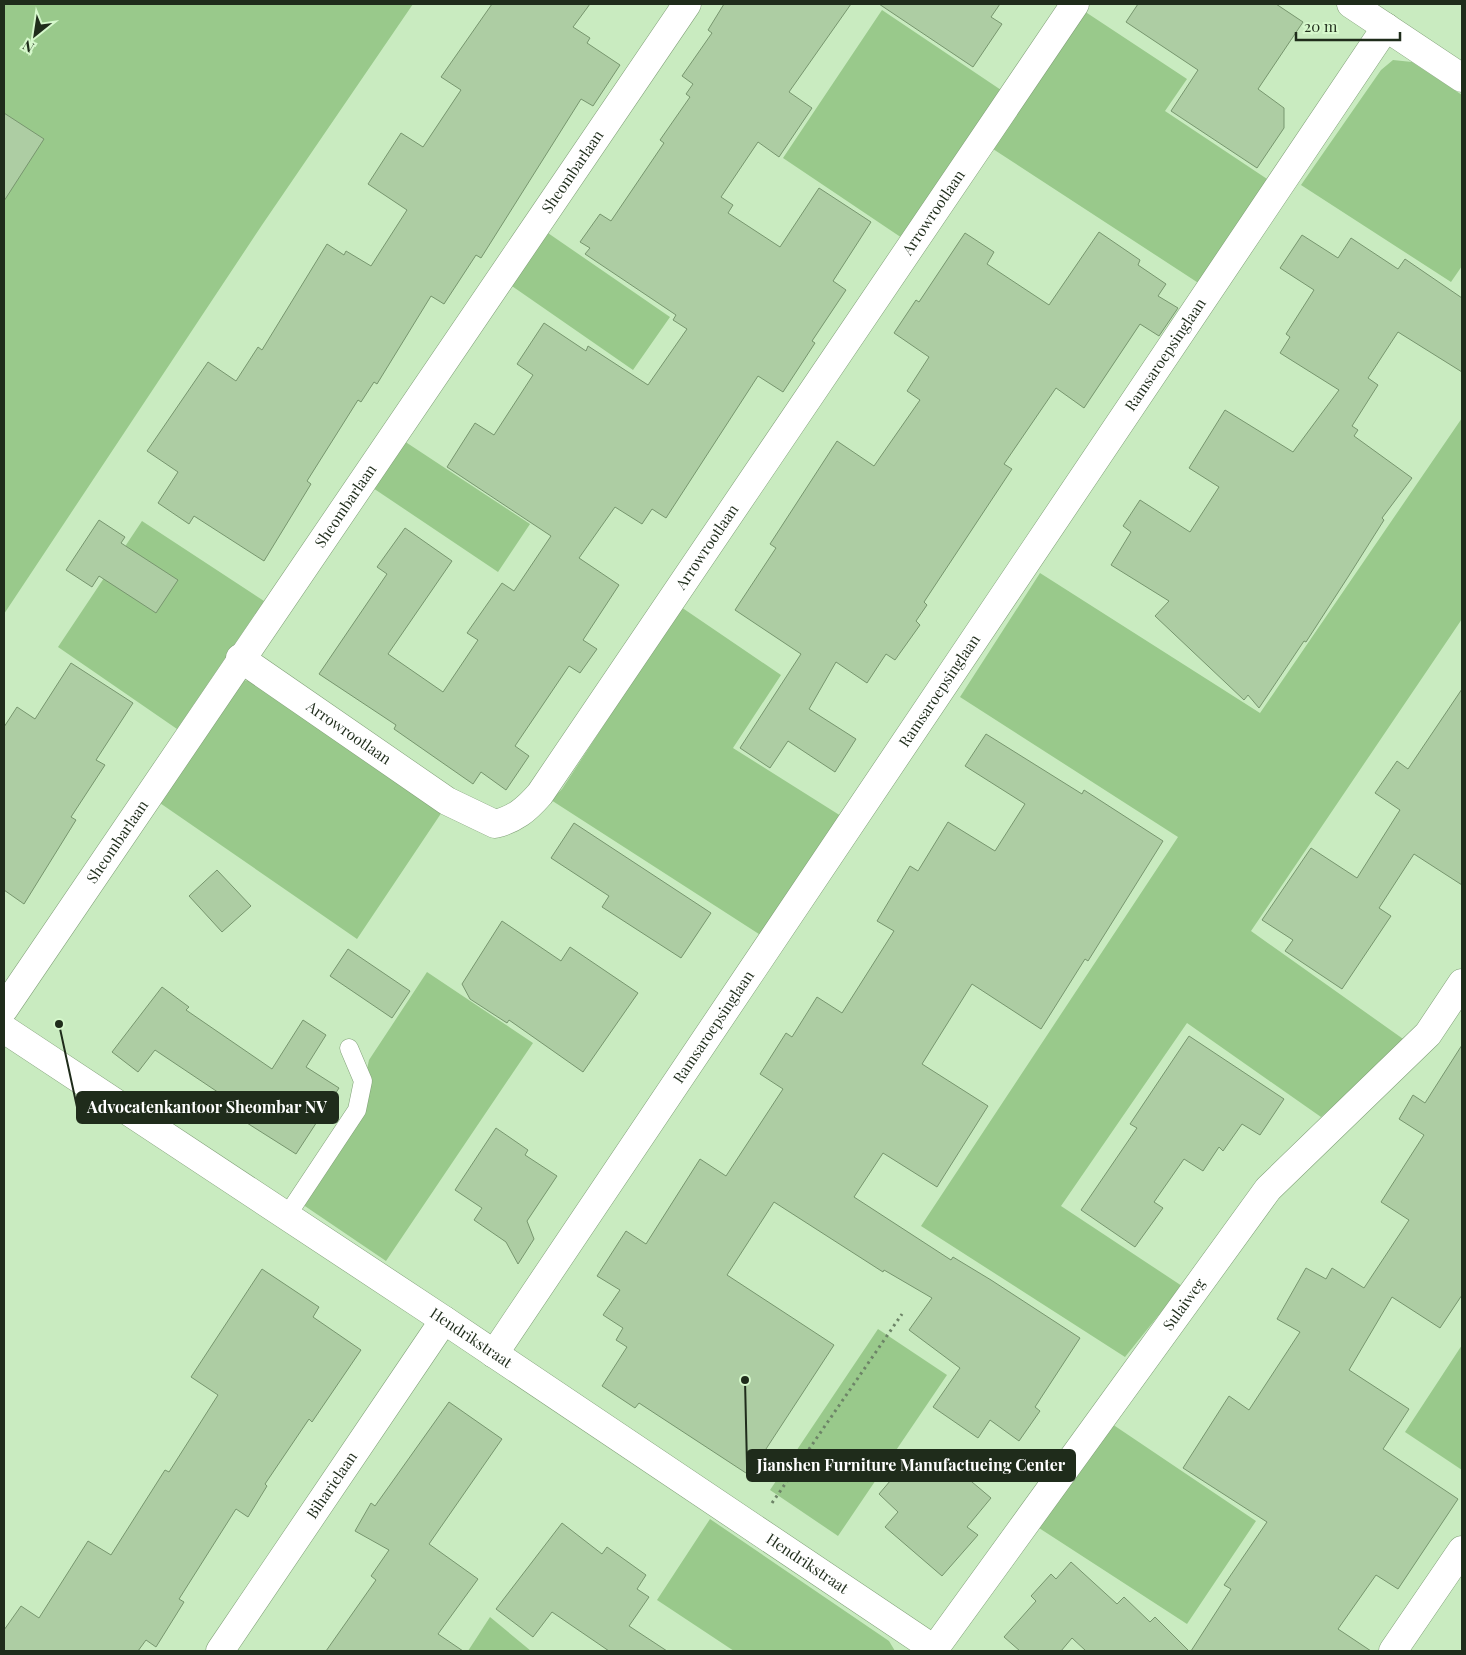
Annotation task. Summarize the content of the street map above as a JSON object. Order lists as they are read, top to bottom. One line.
{"streets":{"street":["Sheombarlaan","Arrowrootlaan","Ramsaroepsinglaan","Sulaiweg","Hendrikstraat","Biharielaan"]},"crossings":[["Sheombarlaan","Arrowrootlaan"],["Ramsaroepsinglaan","Hendrikstraat"],["Sulaiweg","Hendrikstraat"],["Hendrikstraat","Biharielaan"]],"places":["Advocatenkantoor Sheombar NV","Jianshen Furniture Manufactueing Center"],"scale_bar":"20 m","north":"bottom left"}
